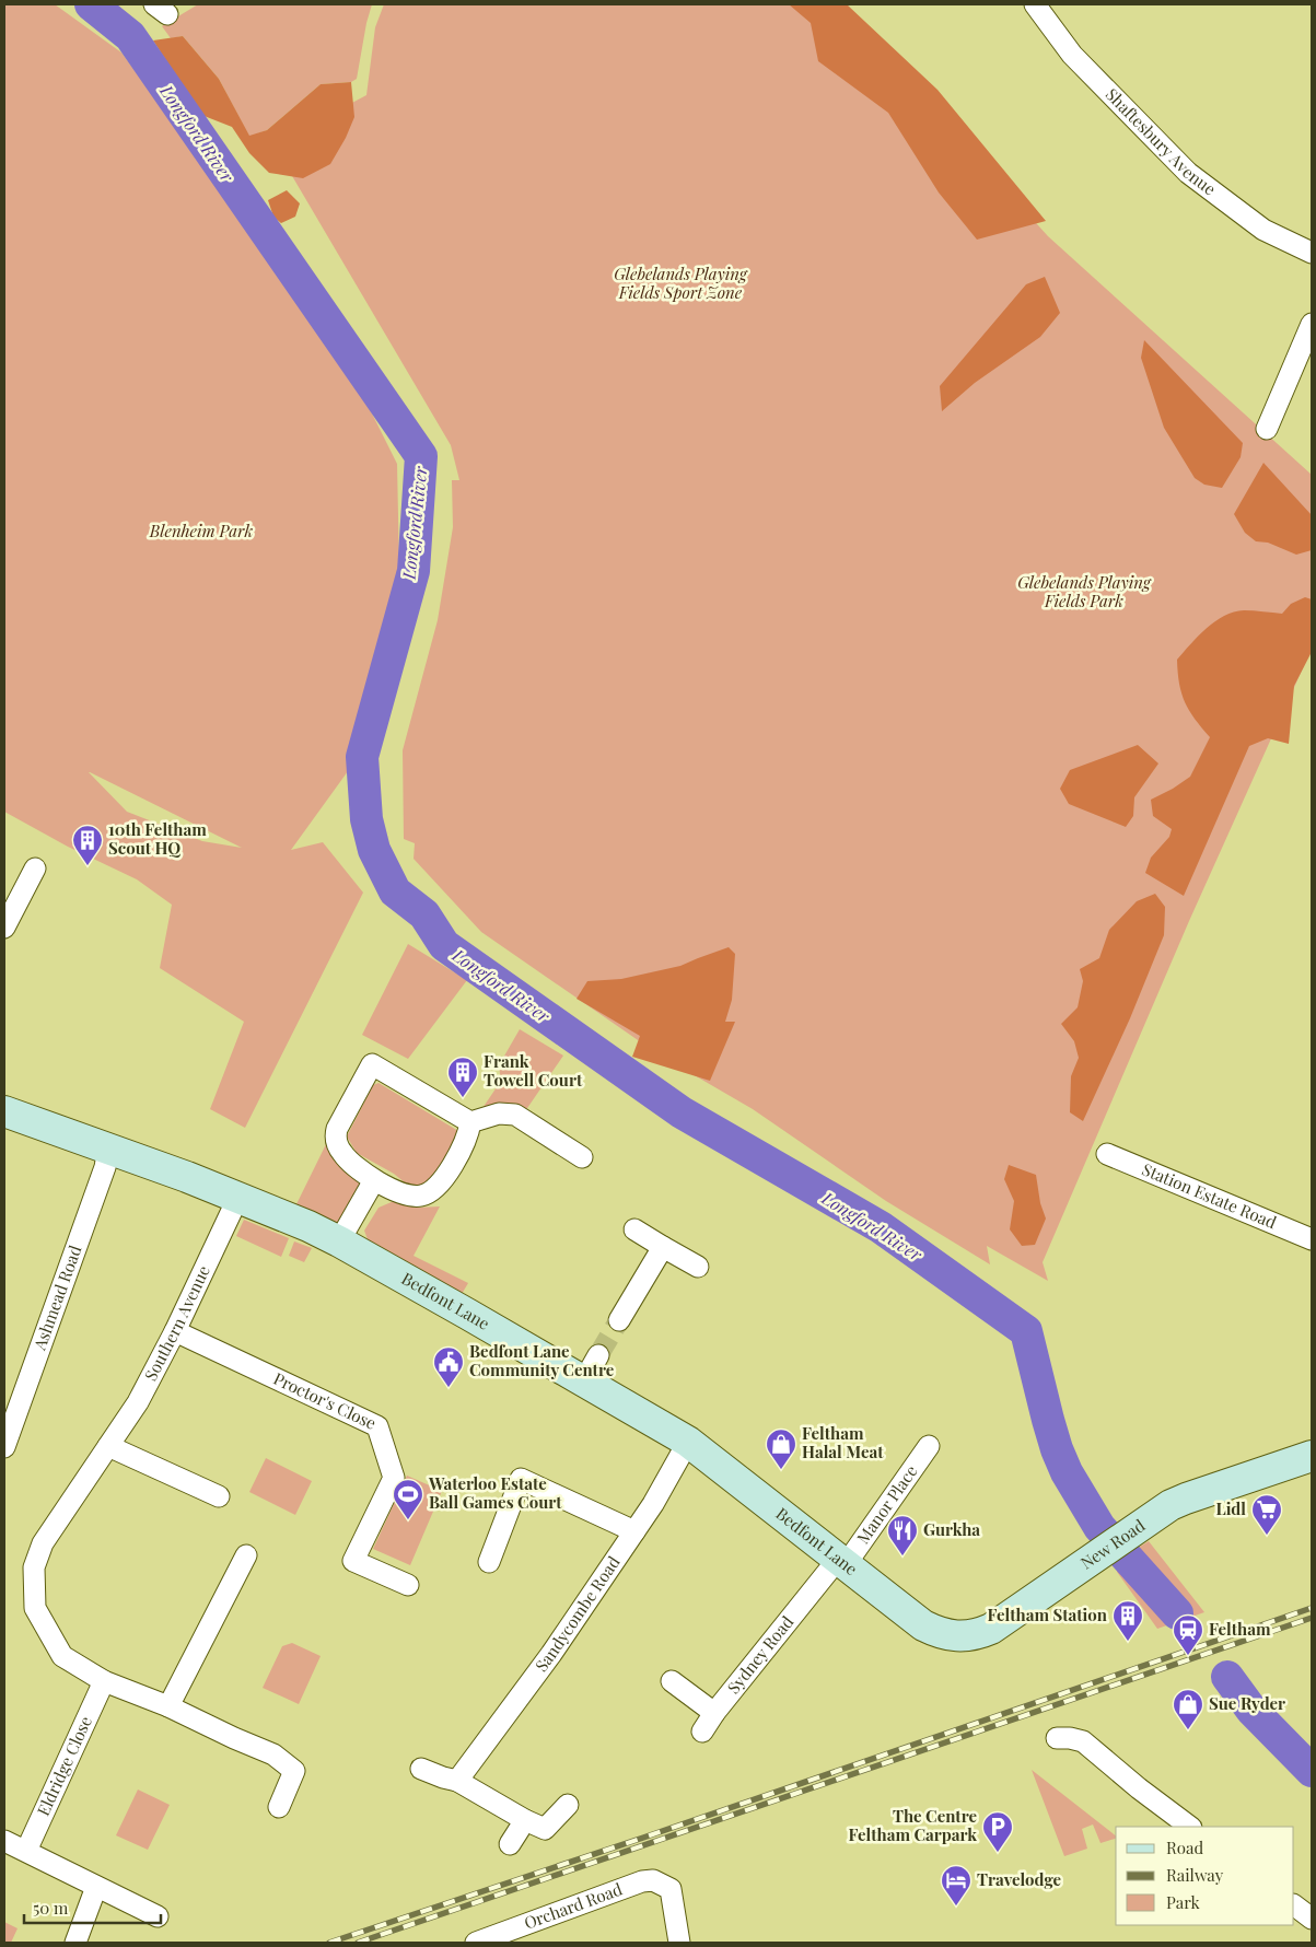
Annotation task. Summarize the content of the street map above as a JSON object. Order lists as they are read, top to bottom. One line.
{"streets":{"main road":["Bedfont Lane","New Road"],"street":["Shaftesbury Avenue","Station Estate Road","Ashmead Road","Southern Avenue","Proctor's Close","Manor Place","Sandycombe Road","Sydney Road","Eldridge Close","Orchard Road"]},"crossings":[["Ashmead Road","Bedfont Lane"],["Bedfont Lane","Southern Avenue"],["Bedfont Lane","Manor Place"],["Bedfont Lane","New Road"],["Bedfont Lane","Sandycombe Road"],["Bedfont Lane","Sydney Road"],["Southern Avenue","Proctor's Close"],["Southern Avenue","Eldridge Close"],["Manor Place","Sydney Road"]],"water":["Longford River"],"parks":["Glebelands Playing Fields Sport Zone","Blenheim Park","Glebelands Playing Fields Park"],"places":{"building":["10th Feltham Scout HQ","Frank Towell Court","Feltham Station"],"public building":["Bedfont Lane Community Centre"],"shop":["Feltham Halal Meat","Sue Ryder"],"sports":["Waterloo Estate Ball Games Court"],"supermarket":["Lidl"],"restaurant":["Gurkha"],"station":["Feltham"],"parking":["The Centre Feltham Carpark"],"hotel":["Travelodge"]},"legend":["Road","Railway","Park"],"scale_bar":"50 m"}
